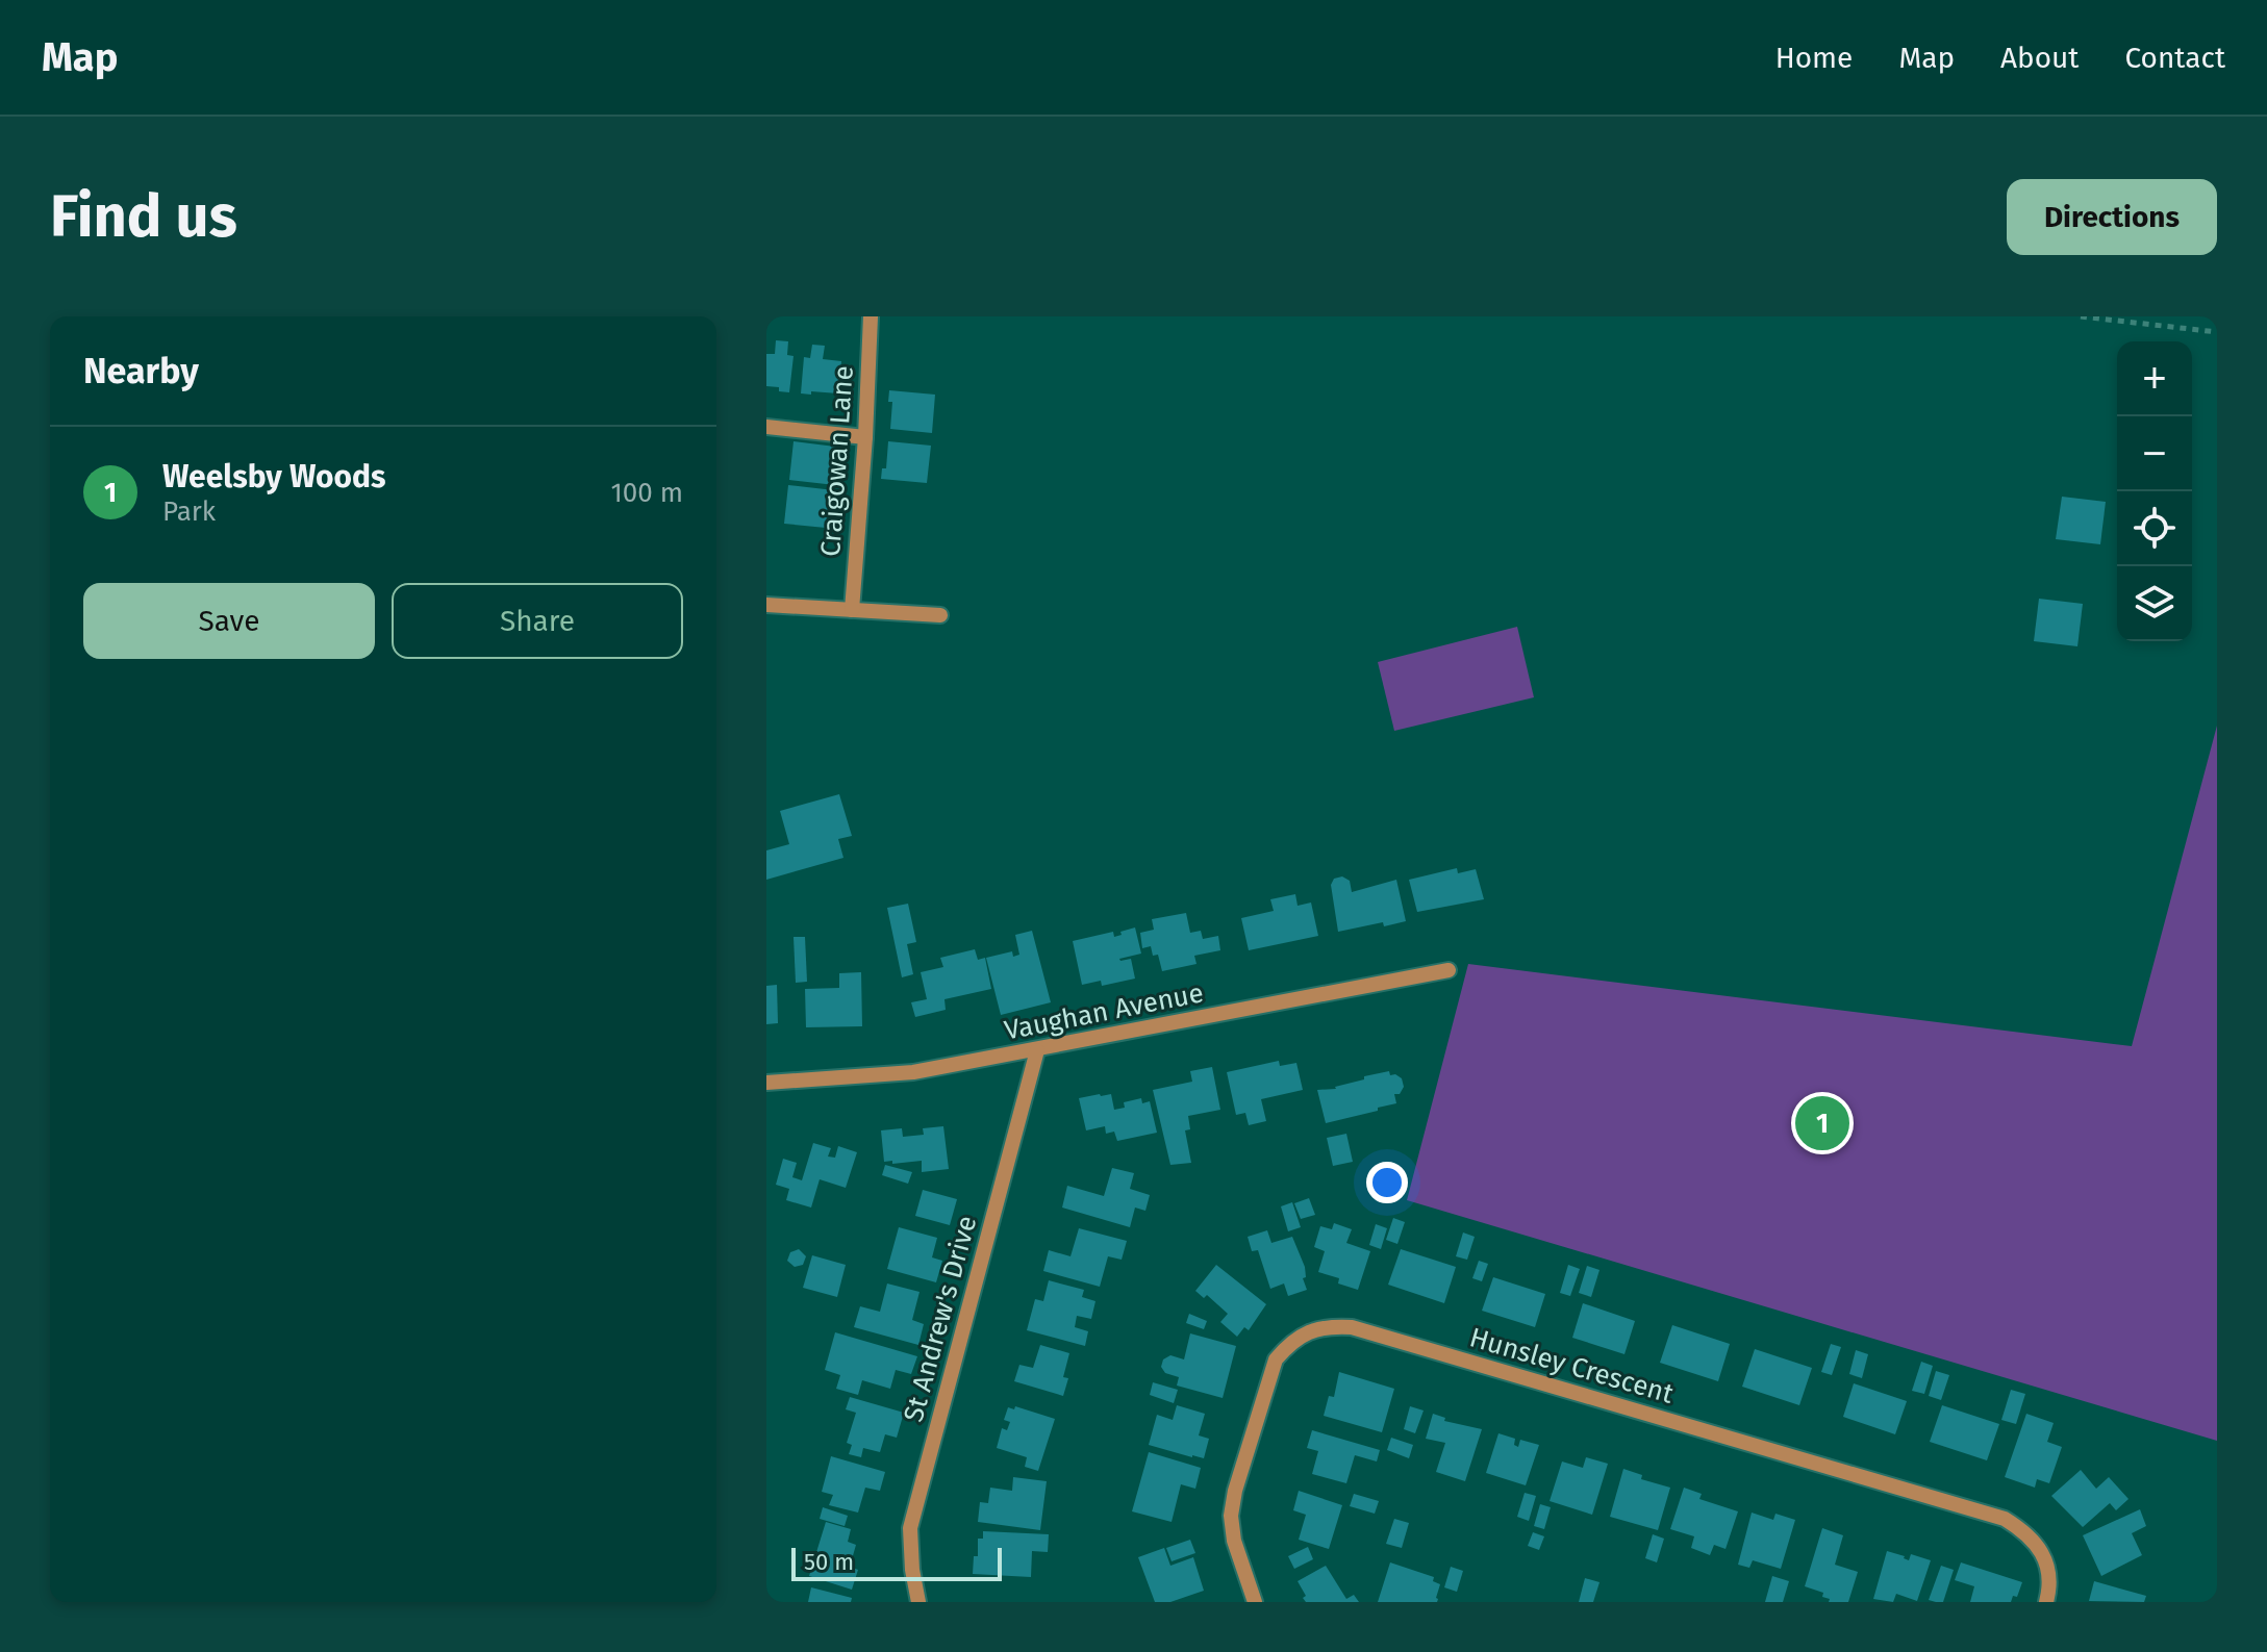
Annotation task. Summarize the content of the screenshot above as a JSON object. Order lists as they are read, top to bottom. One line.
{"streets":{"street":["Craigowan Lane","Vaughan Avenue","St Andrew's Drive","Hunsley Crescent"]},"crossings":[["Vaughan Avenue","St Andrew's Drive"]],"scale_bar":"50 m","page":{"header":"Map","nav":["Home","Map","About","Contact"],"buttons":["Directions",["Save","Share"]],"title":"Find us","heading":"Nearby","map_buttons":["+","−"],"list":[{"mark":"1","name":"Weelsby Woods","note":"Park","value":"100 m"}],"pins":"1","scale":"50 m"}}
